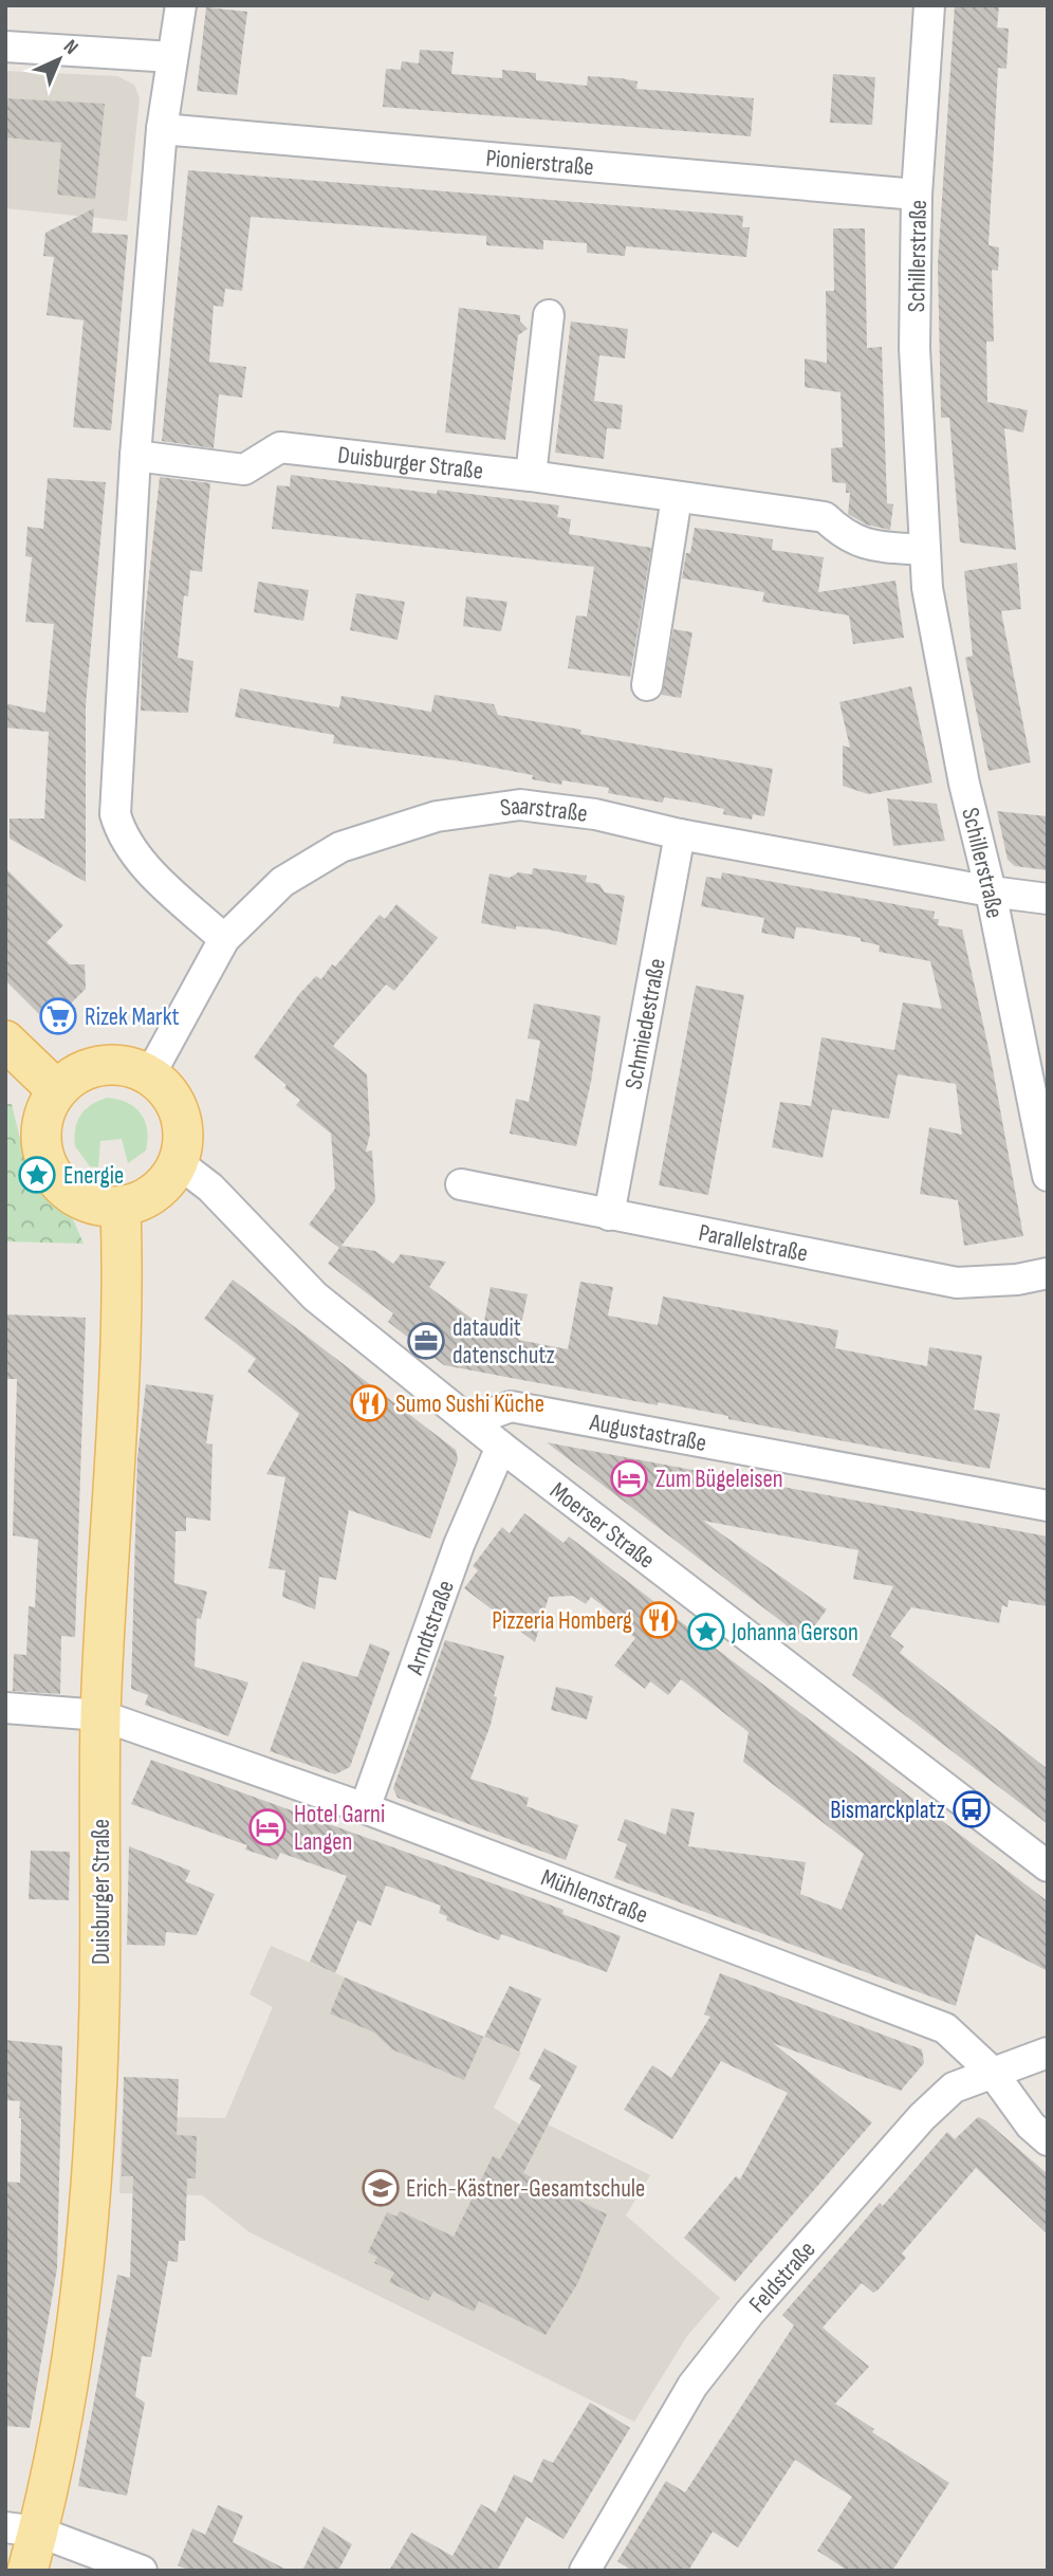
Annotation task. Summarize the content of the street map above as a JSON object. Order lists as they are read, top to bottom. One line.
{"streets":{"main road":["Duisburger Straße"],"street":["Pionierstraße","Schillerstraße","Saarstraße","Schmiedestraße","Parallelstraße","Augustastraße","Moerser Straße","Arndtstraße","Mühlenstraße","Feldstraße"]},"crossings":[["Pionierstraße","Schillerstraße"],["Schillerstraße","Saarstraße"],["Duisburger Straße","Saarstraße"],["Duisburger Straße","Moerser Straße"],["Duisburger Straße","Mühlenstraße"],["Saarstraße","Schmiedestraße"],["Saarstraße","Moerser Straße"],["Schmiedestraße","Parallelstraße"],["Augustastraße","Moerser Straße"],["Moerser Straße","Arndtstraße"],["Arndtstraße","Mühlenstraße"],["Mühlenstraße","Feldstraße"]],"places":{"supermarket":["Rizek Markt"],"place":["Energie","Johanna Gerson"],"office":["dataudit datenschutz"],"restaurant":["Sumo Sushi Küche","Pizzeria Homberg"],"hotel":["Zum Bügeleisen","Hotel Garni Langen"],"bus stop":["Bismarckplatz"],"school or university":["Erich-Kästner-Gesamtschule"]},"north":"top right"}
